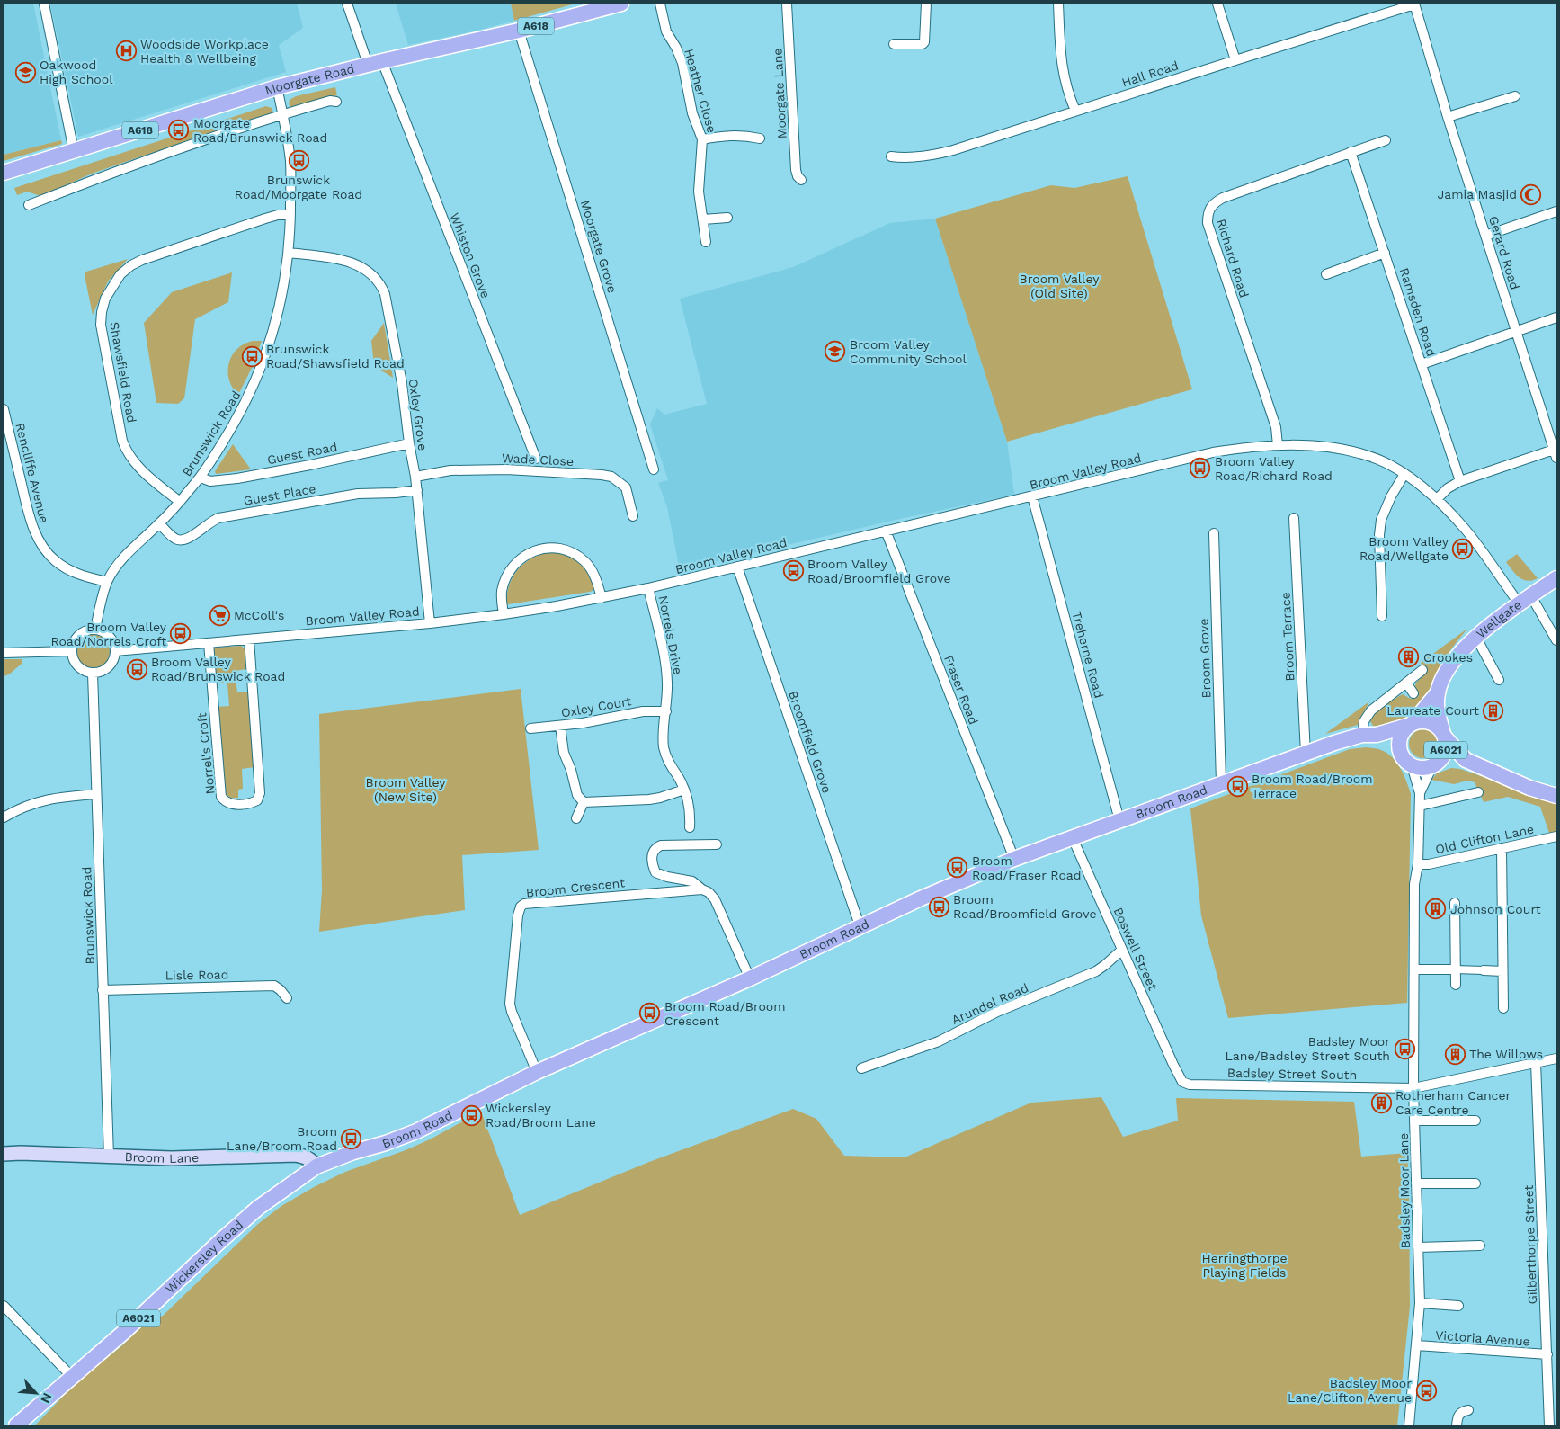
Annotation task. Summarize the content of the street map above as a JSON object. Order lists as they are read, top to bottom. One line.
{"streets":{"main road":["A618","Moorgate Road","Wellgate","A6021","Broom Road","Broom Lane","Wickersley Road"],"street":["Hall Road","Heather Close","Moorgate Lane","Moorgate Grove","Gerard Road","Whiston Grove","Richard Road","Ramsden Road","Shawsfield Road","Oxley Grove","Brunswick Road","Guest Road","Wade Close","Broom Valley Road","Rencliffe Avenue","Guest Place","Norrels Drive","Broom Terrace","Treherne Road","Broom Grove","Fraser Road","Oxley Court","Broomfield Grove","Norrel's Croft","Old Clifton Lane","Broom Crescent","Boswell Street","Lisle Road","Arundel Road","Badsley Street South","Badsley Moor Lane","Gilberthorpe Street","Victoria Avenue"]},"crossings":[["Hall Road","Gerard Road"],["Moorgate Road","Moorgate Grove"],["Moorgate Road","Whiston Grove"],["Moorgate Road","Brunswick Road"],["Richard Road","Ramsden Road"],["Richard Road","Broom Valley Road"],["Shawsfield Road","Brunswick Road"],["Oxley Grove","Brunswick Road"],["Oxley Grove","Guest Road"],["Oxley Grove","Wade Close"],["Oxley Grove","Broom Valley Road"],["Oxley Grove","Guest Place"],["Brunswick Road","Guest Road"],["Brunswick Road","Broom Valley Road"],["Brunswick Road","Rencliffe Avenue"],["Brunswick Road","Guest Place"],["Brunswick Road","Lisle Road"],["Brunswick Road","Broom Lane"],["Broom Valley Road","Wellgate"],["Broom Valley Road","Norrels Drive"],["Broom Valley Road","Treherne Road"],["Broom Valley Road","Fraser Road"],["Broom Valley Road","Broomfield Grove"],["Broom Valley Road","Norrel's Croft"],["Wellgate","A6021"],["Wellgate","Broom Road"],["Wellgate","Badsley Moor Lane"],["Norrels Drive","Oxley Court"],["Broom Terrace","Broom Road"],["Treherne Road","Broom Road"],["Broom Grove","Broom Road"],["Fraser Road","Broom Road"],["Broomfield Grove","Broom Road"],["A6021","Broom Road"],["A6021","Badsley Moor Lane"],["Broom Road","Broom Crescent"],["Broom Road","Boswell Street"],["Broom Road","Broom Lane"],["Broom Road","Badsley Moor Lane"],["Broom Road","Wickersley Road"],["Old Clifton Lane","Badsley Moor Lane"],["Boswell Street","Arundel Road"],["Boswell Street","Badsley Street South"],["Badsley Street South","Badsley Moor Lane"],["Badsley Street South","Gilberthorpe Street"],["Broom Lane","Wickersley Road"],["Badsley Moor Lane","Victoria Avenue"],["Gilberthorpe Street","Victoria Avenue"]],"parks":["Broom Valley (Old Site)","Broom Valley (New Site)","Herringthorpe Playing Fields"],"places":{"hospital":["Woodside Workplace Health & Wellbeing"],"school or university":["Oakwood High School","Broom Valley Community School"],"bus stop":["Moorgate Road/Brunswick Road","Brunswick Road/Moorgate Road","Brunswick Road/Shawsfield Road","Broom Valley Road/Richard Road","Broom Valley Road/Wellgate","Broom Valley Road/Broomfield Grove","Broom Valley Road/Norrels Croft","Broom Valley Road/Brunswick Road","Broom Road/Broom Terrace","Broom Road/Fraser Road","Broom Road/Broomfield Grove","Broom Road/Broom Crescent","Badsley Moor Lane/Badsley Street South","Wickersley Road/Broom Lane","Broom Lane/Broom Road","Badsley Moor Lane/Clifton Avenue"],"mosque":["Jamia Masjid"],"supermarket":["McColl's"],"building":["Crookes","Laureate Court","Johnson Court","The Willows","Rotherham Cancer Care Centre"]},"north":"bottom right"}
